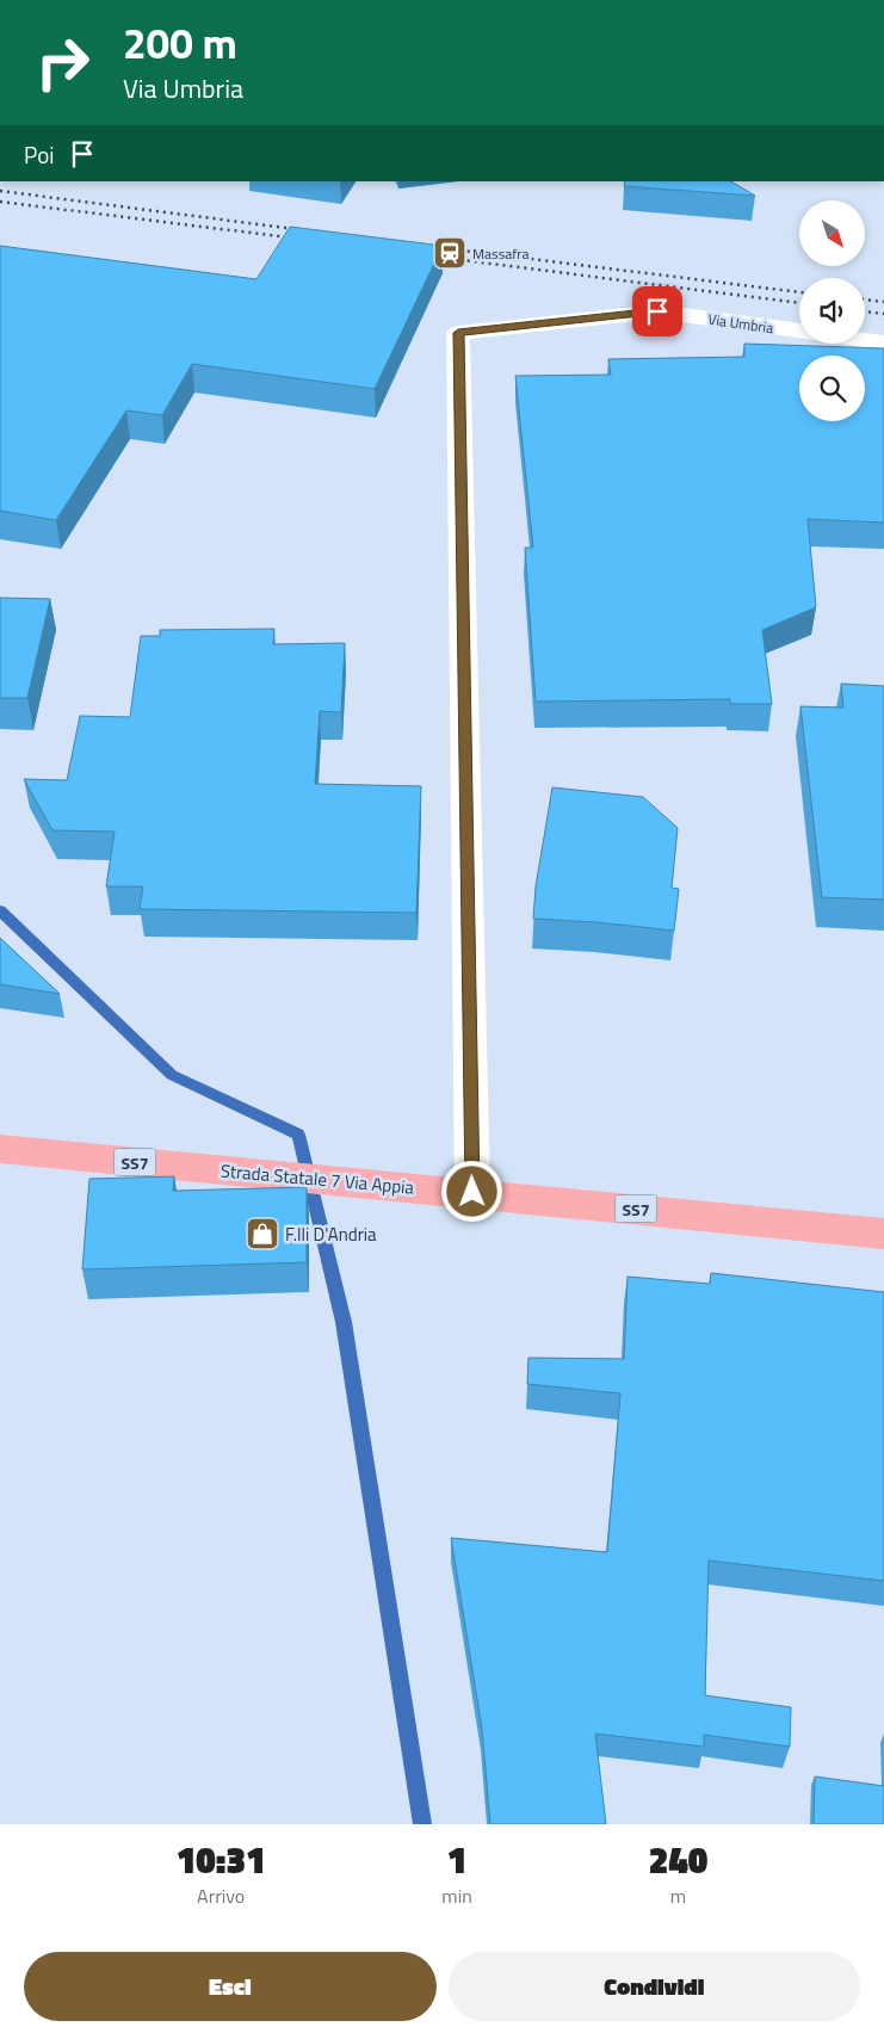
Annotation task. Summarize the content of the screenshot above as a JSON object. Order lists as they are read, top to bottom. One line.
{"streets":{"main road":["SS7","Strada Statale 7 Via Appia"],"street":["Via Umbria"]},"crossings":[["Via Umbria","Strada Statale 7 Via Appia"]],"places":{"station":["Massafra"],"shop":["F.lli D'Andria"]},"north":"bottom right","page":{"turn":["200 m","Via Umbria"],"then":"Poi","eta":["10:31","Arrivo","1","min","240","m"],"buttons":["Esci","Condividi"]}}
